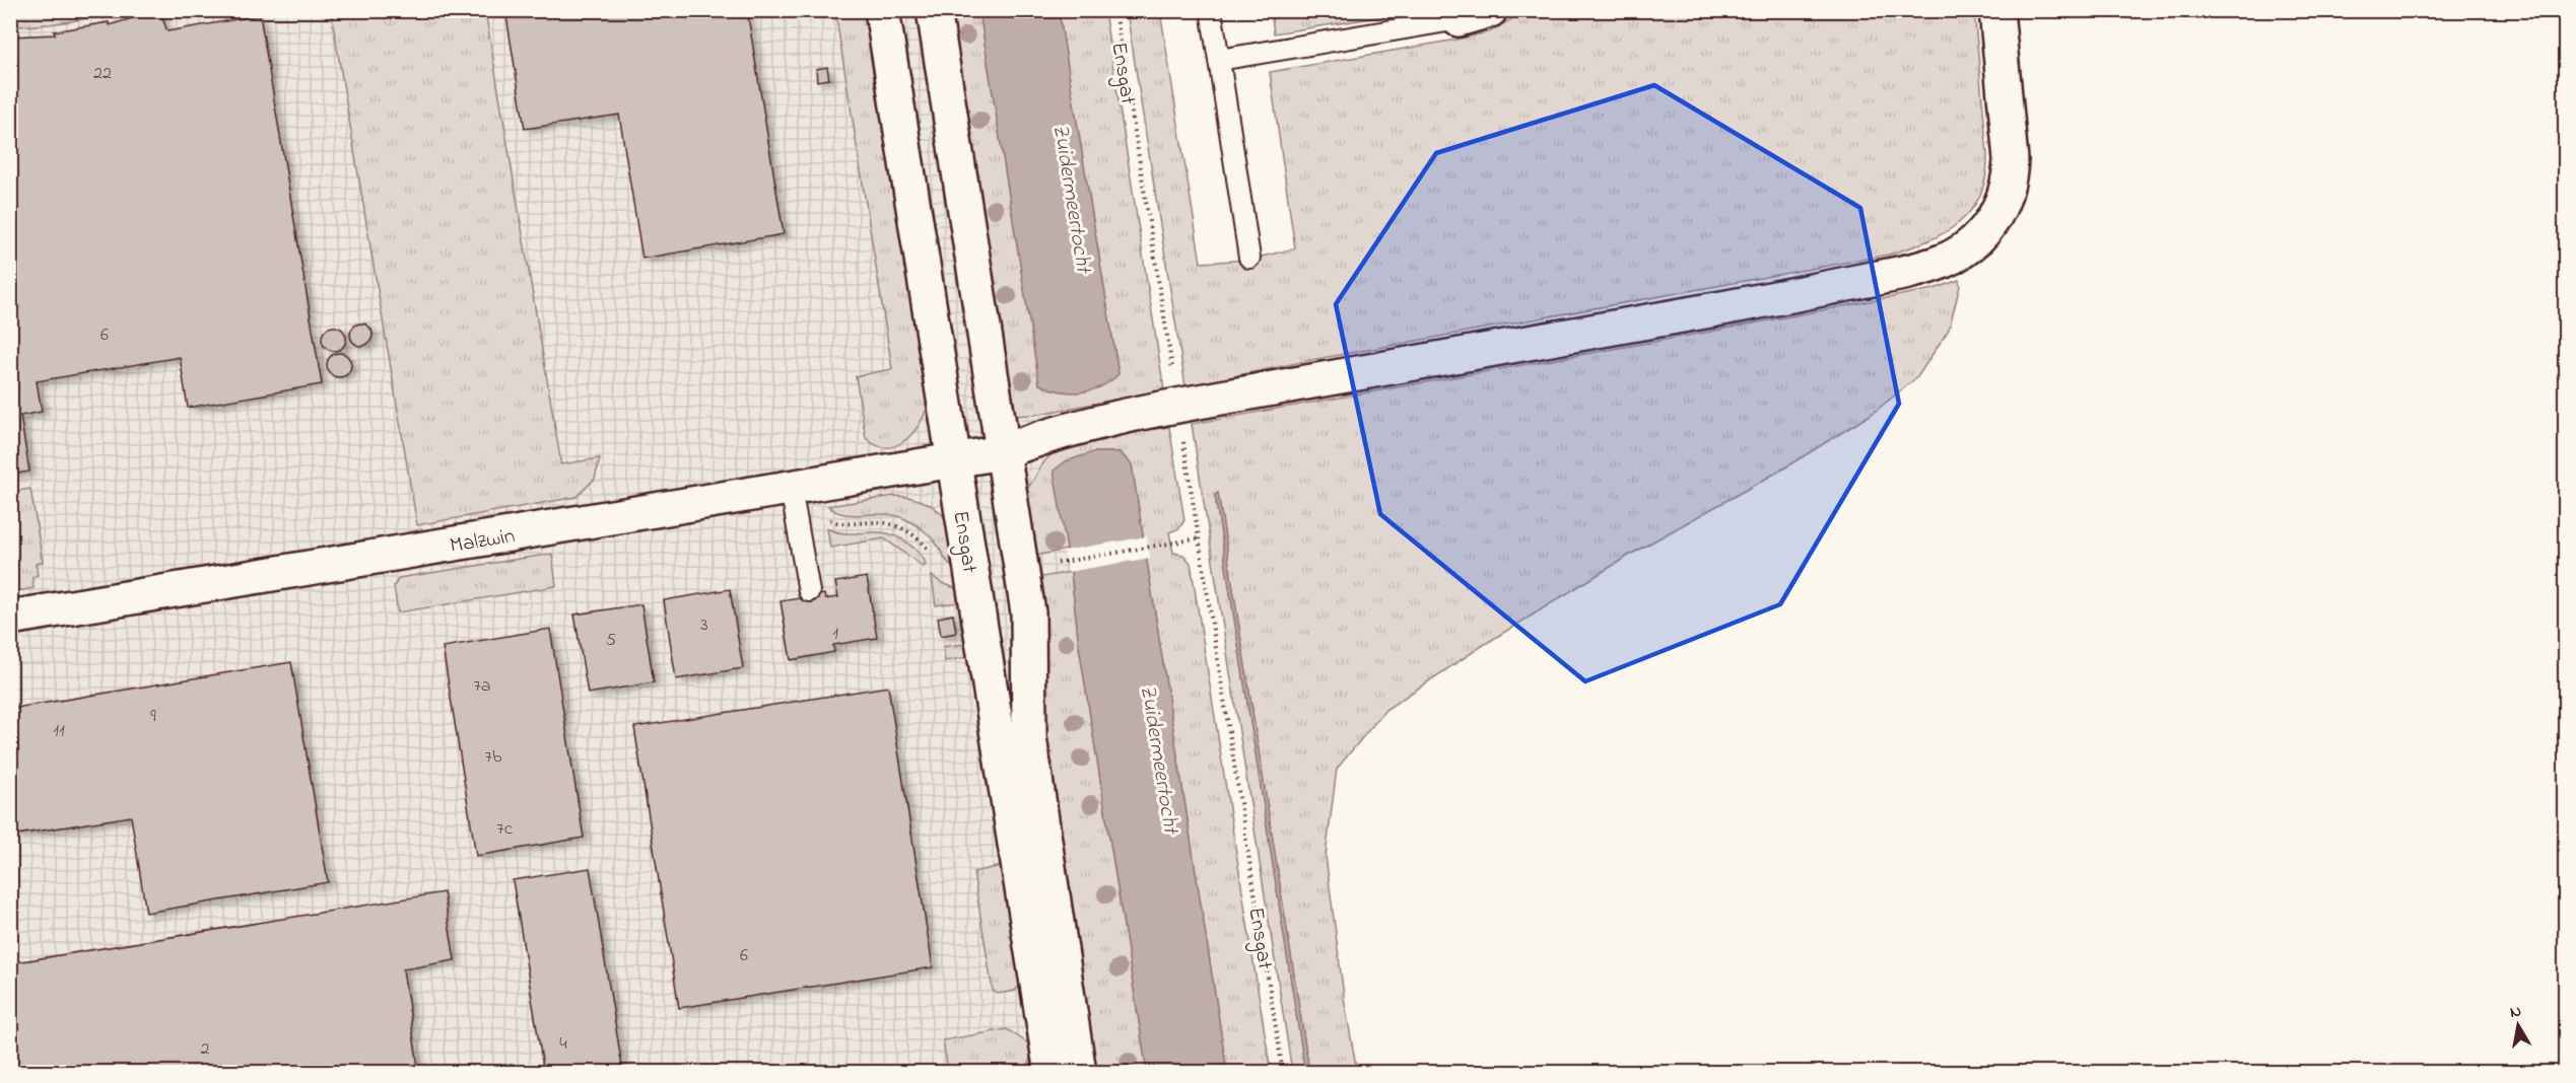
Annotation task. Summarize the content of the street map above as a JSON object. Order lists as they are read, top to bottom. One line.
{"streets":{"street":["Ensgat","Malzwin"]},"crossings":[["Ensgat","Malzwin"]],"water":["Zuidermeertocht"],"house_numbers":["22","6","3","1","5","7a","9","11","7b","7c","6","4","2"],"north":"top"}
